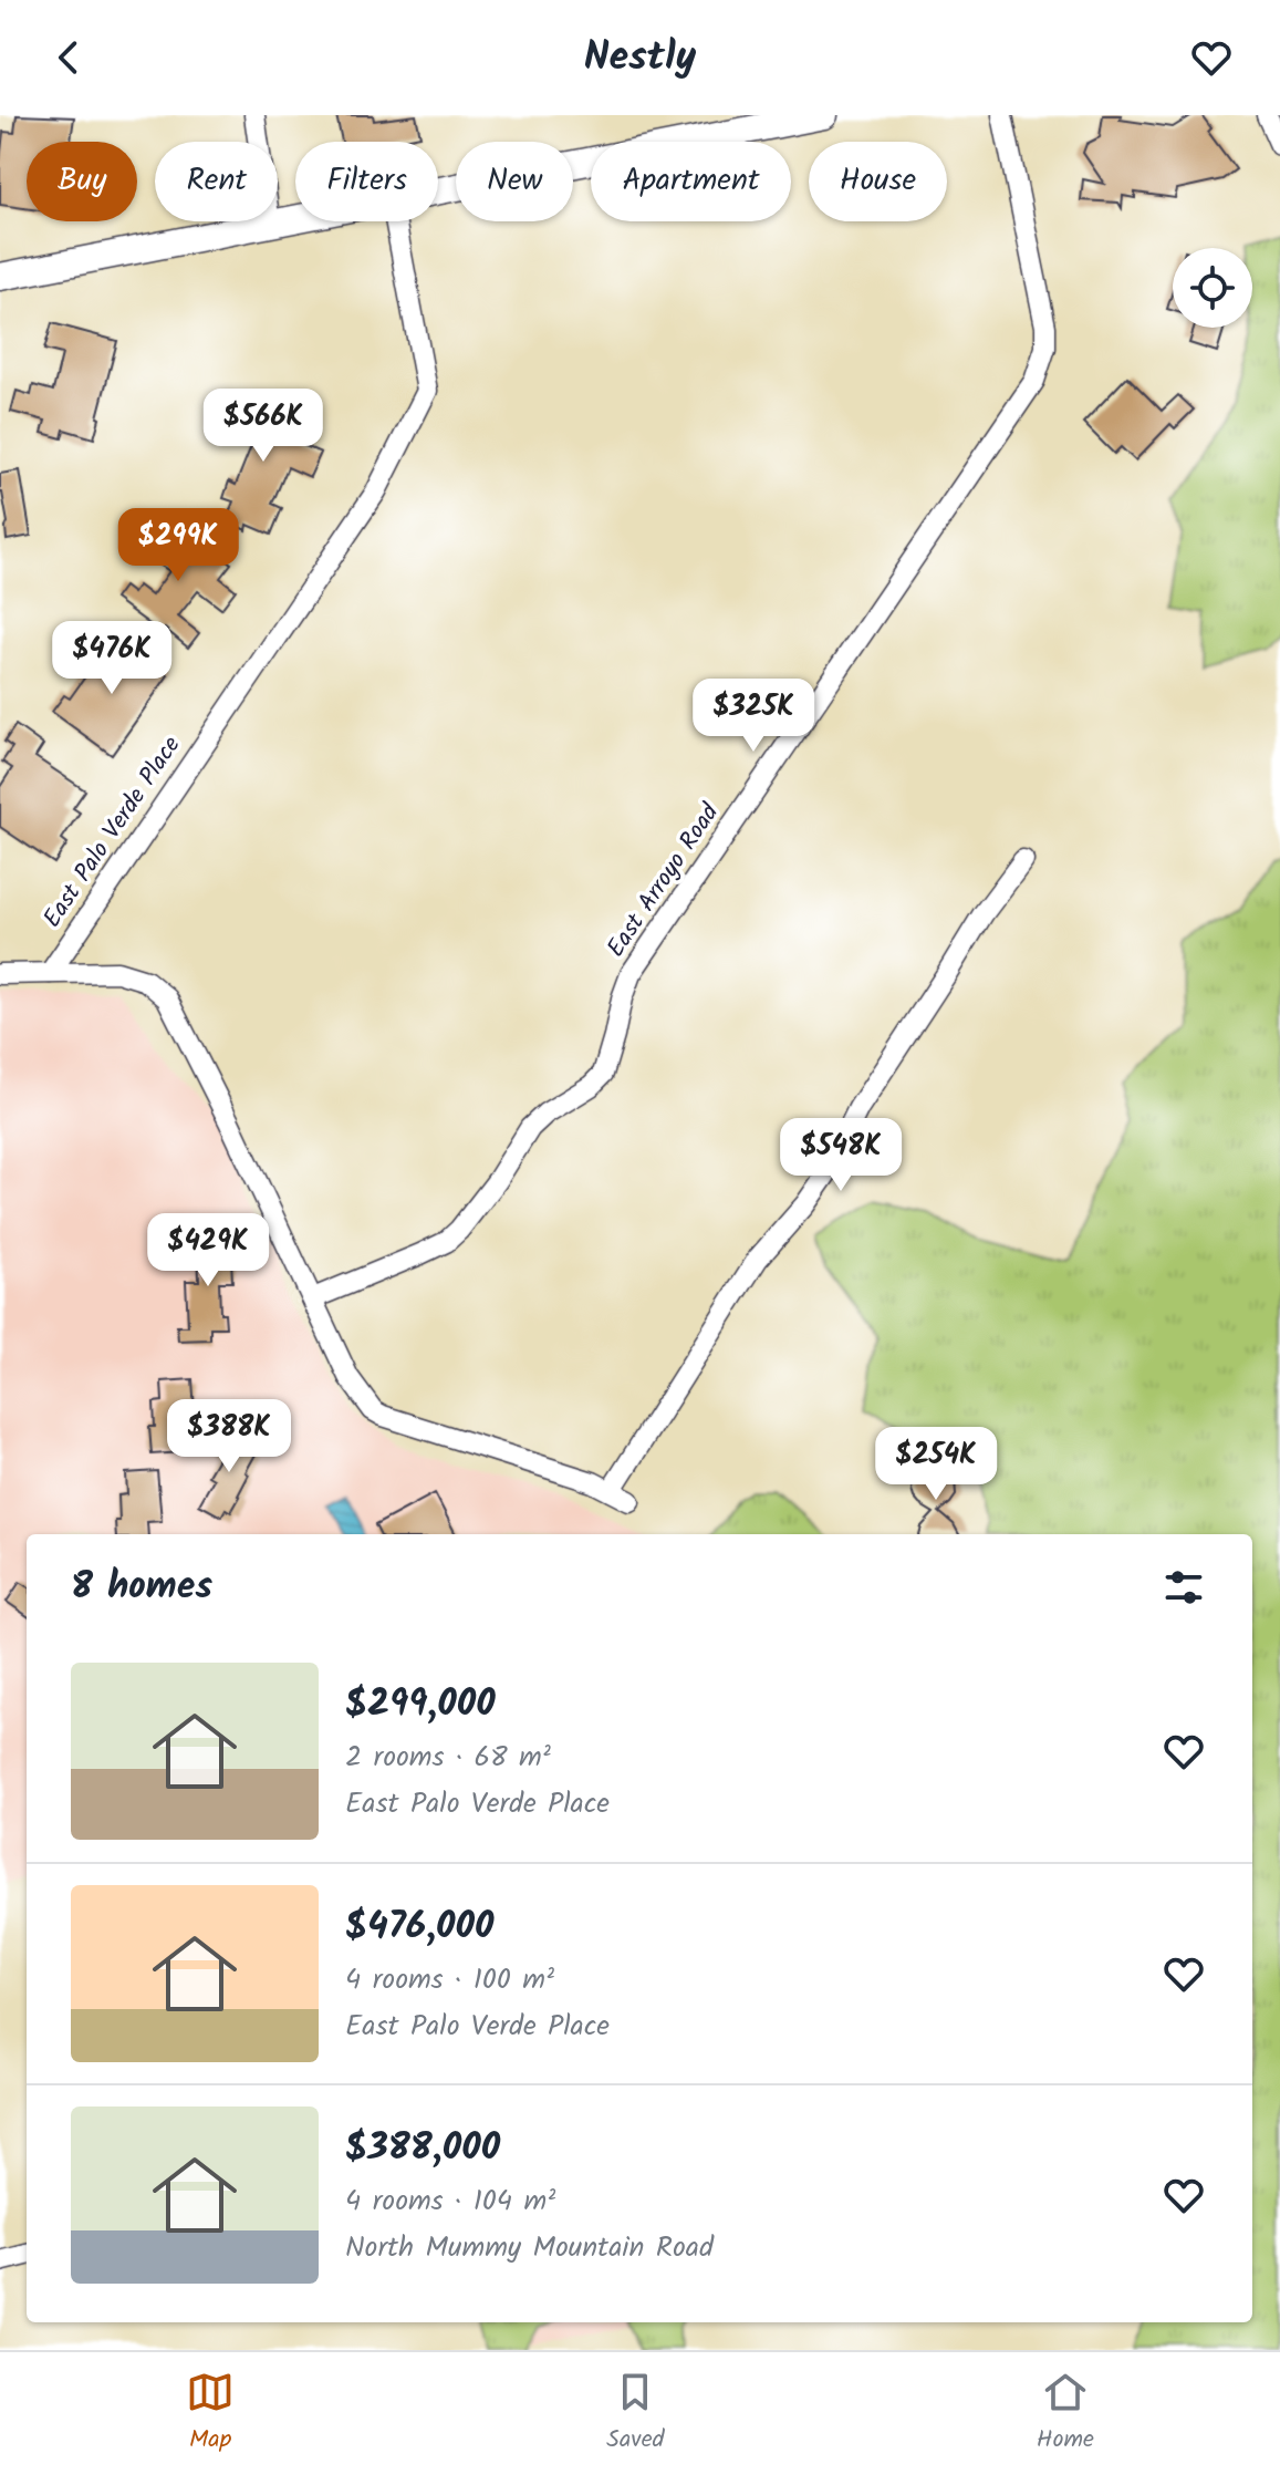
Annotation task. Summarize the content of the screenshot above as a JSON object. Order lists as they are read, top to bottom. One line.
{"streets":{"street":["East Palo Verde Place","East Arroyo Road"]},"page":{"header":"Nestly","chip":["Buy","Rent","Filters","New","Apartment","House"],"price":["$566K","$299K","$476K","$325K","$548K","$429K","$388K","$254K"],"heading":"8 homes","list":[{"name":"$299,000","note":"2 rooms · 68 m² · East Palo Verde Place"},{"name":"$476,000","note":"4 rooms · 100 m² · East Palo Verde Place"},{"name":"$388,000","note":"4 rooms · 104 m² · North Mummy Mountain Road"}],"tabs":["Map","Saved","Home"]}}
